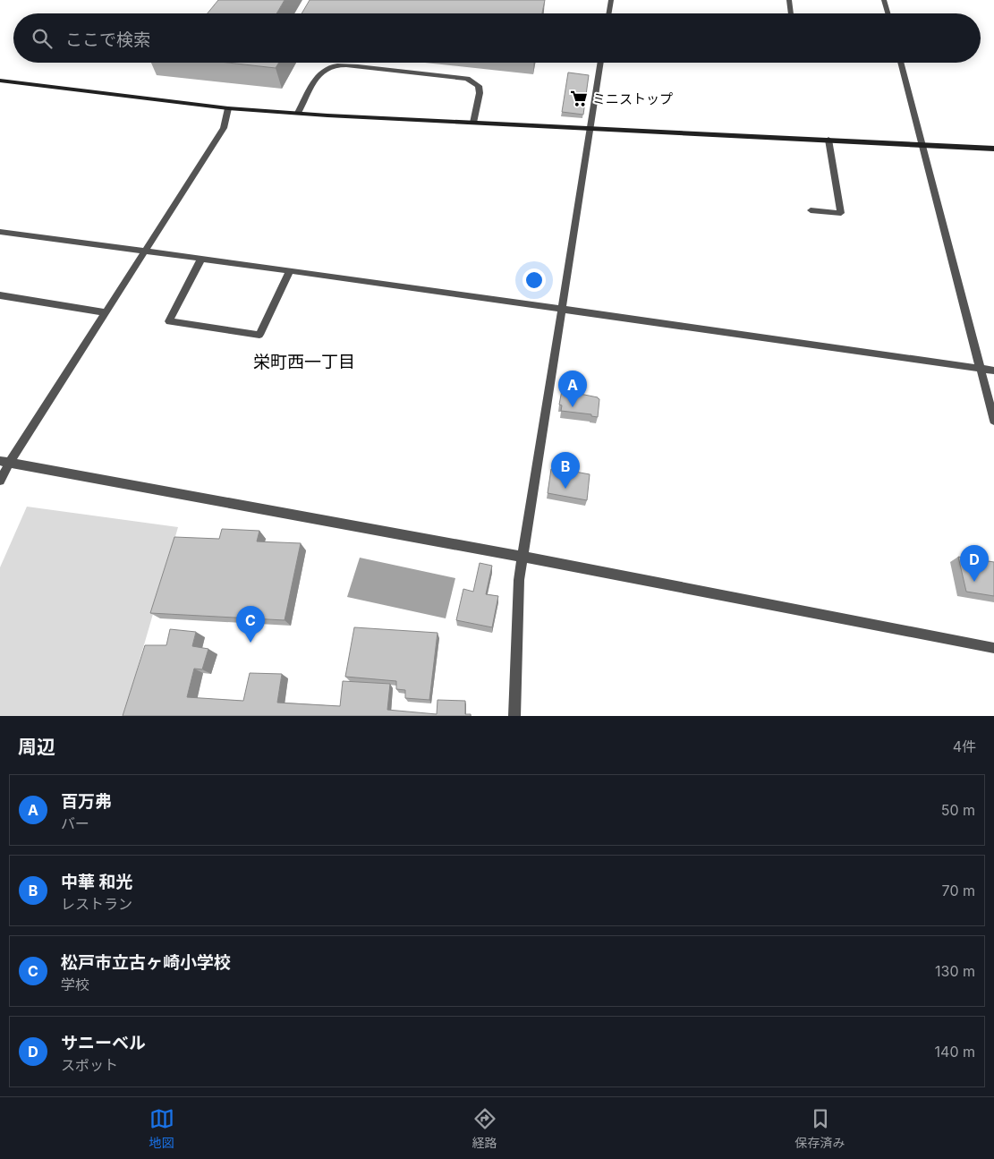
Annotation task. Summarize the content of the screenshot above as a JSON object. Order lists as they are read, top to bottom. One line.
{"districts":["栄町西一丁目"],"places":{"supermarket":["ミニストップ"]},"page":{"search":"ここで検索","pins":["A","B","D","C"],"heading":["周辺","4件"],"list":[{"mark":"A","name":"百万弗","note":"バー","value":"50 m"},{"mark":"B","name":"中華 和光","note":"レストラン","value":"70 m"},{"mark":"C","name":"松戸市立古ヶ崎小学校","note":"学校","value":"130 m"},{"mark":"D","name":"サニーベル","note":"スポット","value":"140 m"}],"nav":["地図","経路","保存済み"]}}
